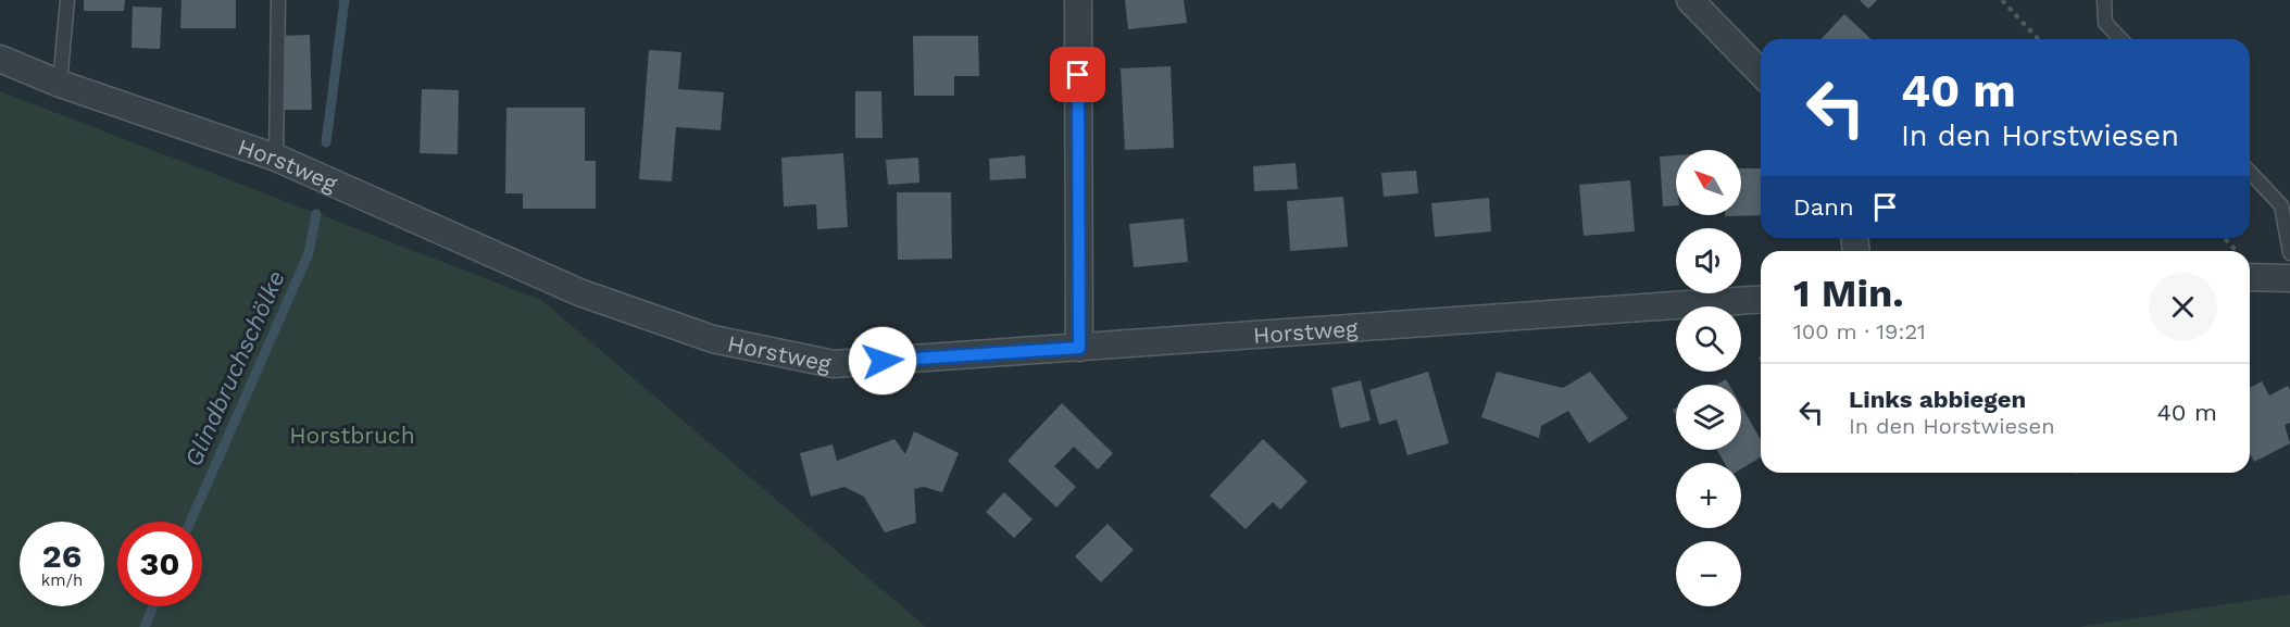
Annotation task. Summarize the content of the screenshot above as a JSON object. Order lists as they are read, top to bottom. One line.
{"streets":{"street":["Horstweg"]},"water":["Glindbruchschölke"],"parks":["Horstbruch"],"north":"top left","page":{"turn":["40 m","In den Horstwiesen"],"map_buttons":["+","−"],"then":"Dann","heading":["1 Min.","100 m · 19:21"],"list":[{"name":"Links abbiegen","note":"In den Horstwiesen","value":"40 m"}],"speed":"26 km/h","limit":"30"}}
